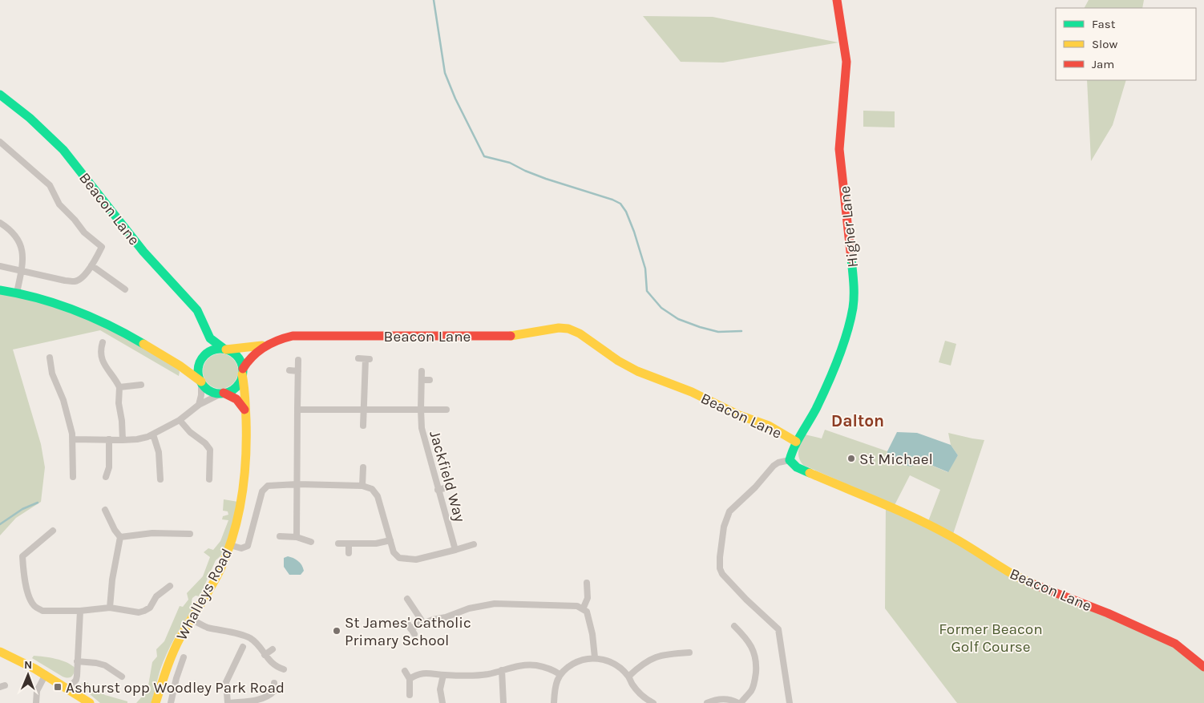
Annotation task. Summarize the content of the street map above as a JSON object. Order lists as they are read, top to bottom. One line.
{"streets":{"street":["Beacon Lane","Higher Lane","Jackfield Way","Whalleys Road"]},"crossings":[["Beacon Lane","Higher Lane"],["Beacon Lane","Whalleys Road"]],"districts":["Dalton"],"parks":["Former Beacon Golf Course"],"places":{"other":["St Michael","St James' Catholic Primary School"],"transit":["Ashurst opp Woodley Park Road"]},"legend":["Fast","Slow","Jam"],"north":"top"}
